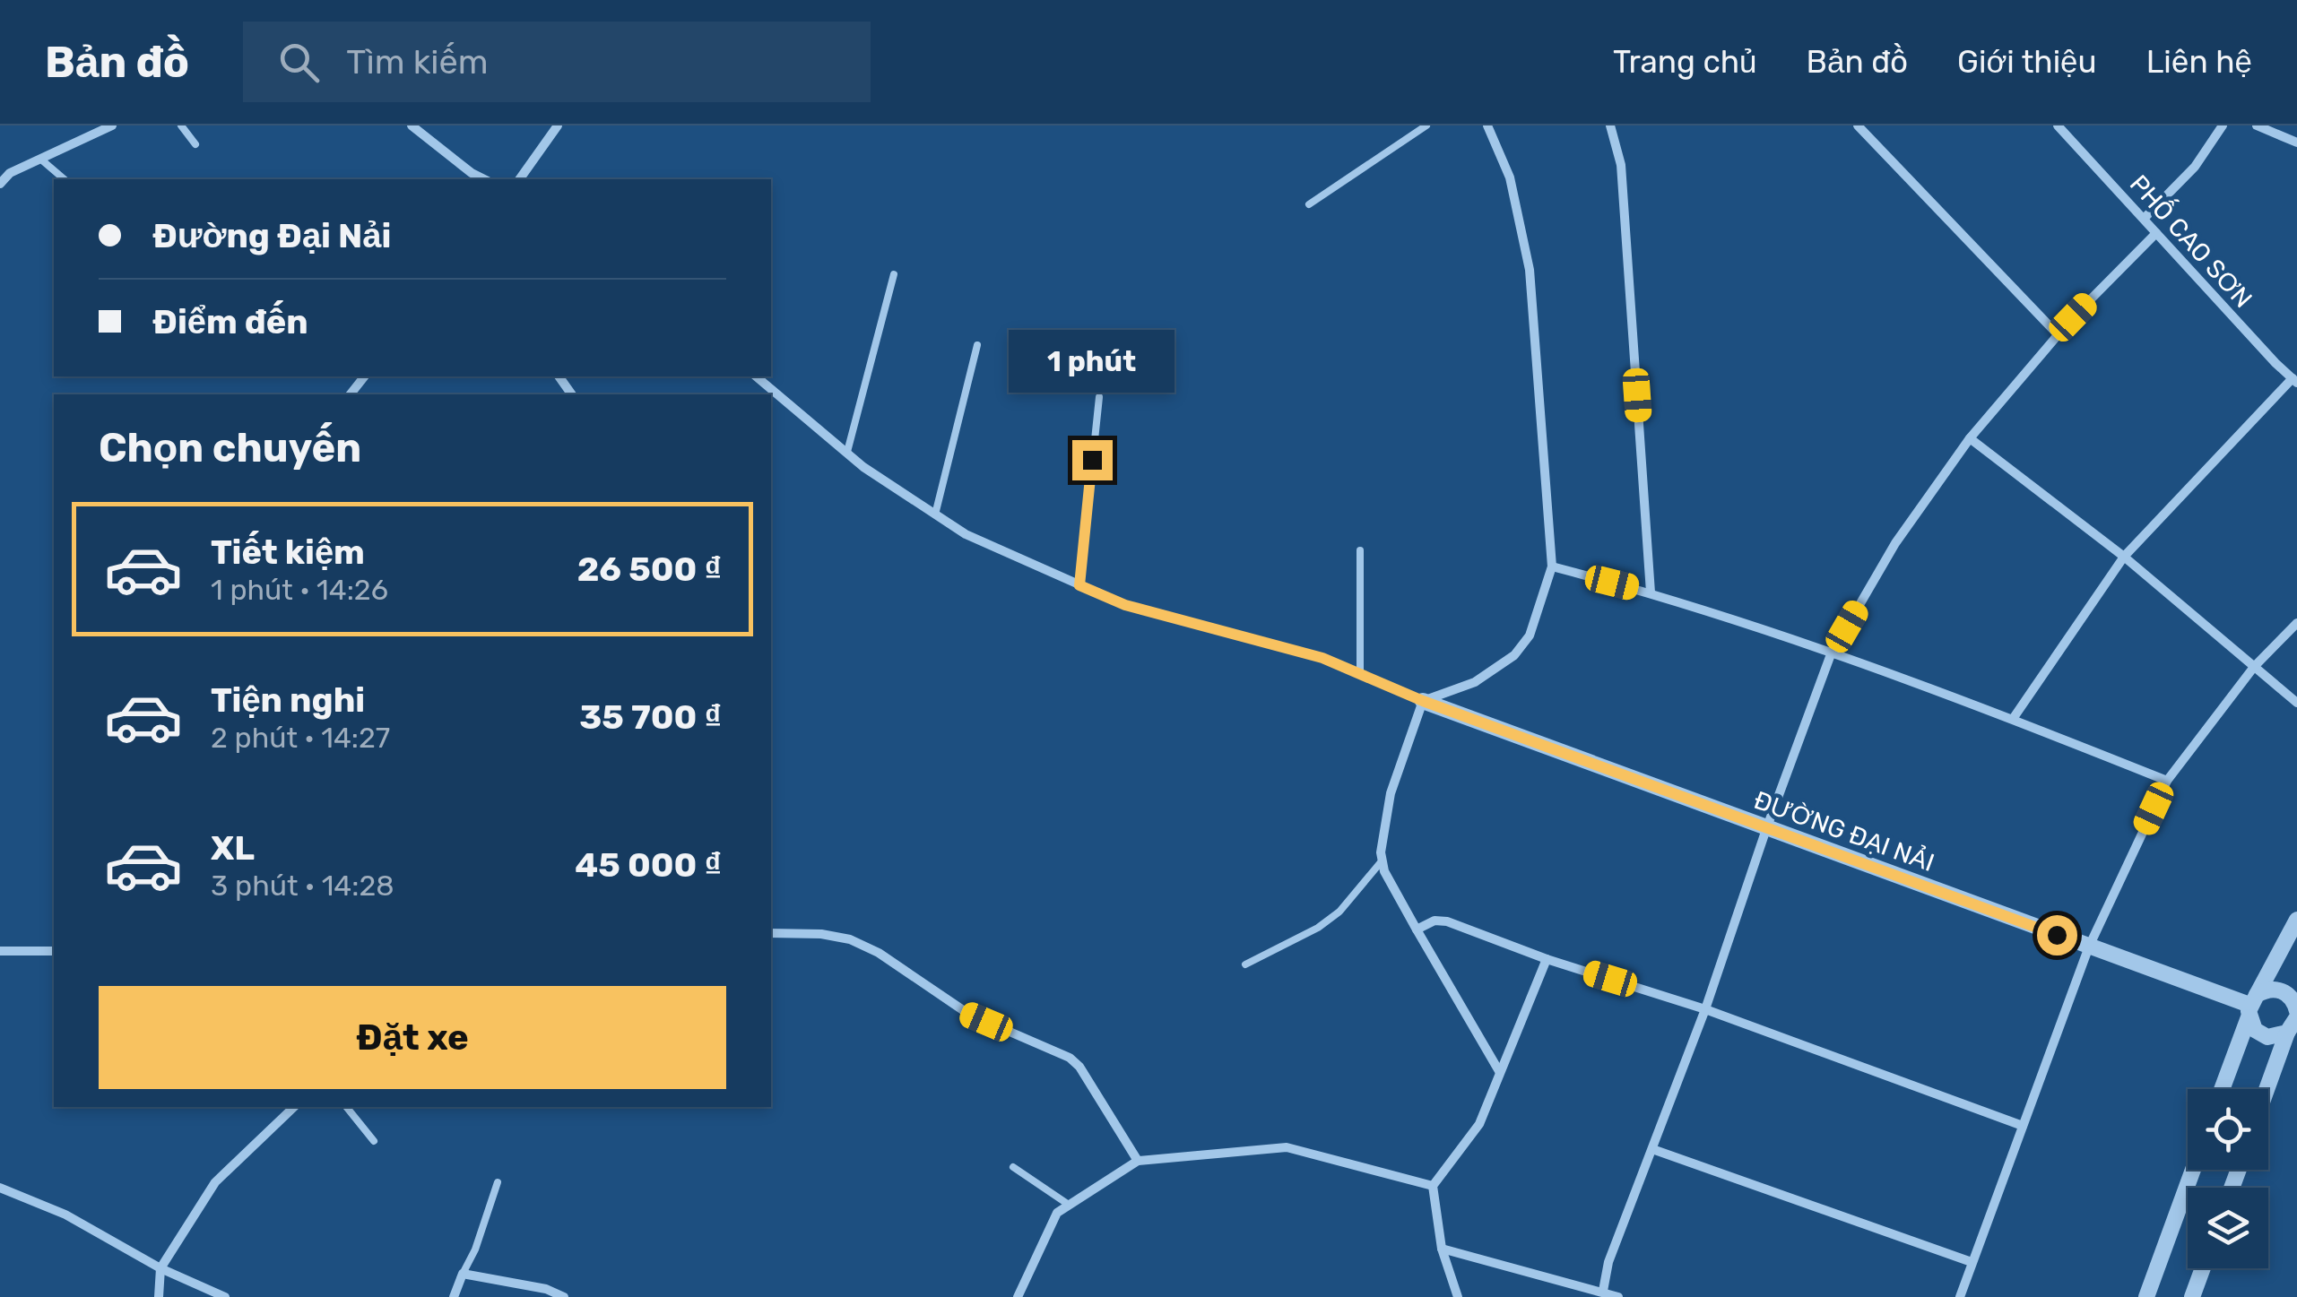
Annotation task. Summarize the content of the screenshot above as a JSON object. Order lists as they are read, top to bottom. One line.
{"streets":{"street":["PHỐ CAO SƠN","ĐƯỜNG ĐẠI NẢI"]},"page":{"header":"Bản đồ","search":"Tìm kiếm","nav":["Trang chủ","Bản đồ","Giới thiệu","Liên hệ"],"banner":["Đường Đại Nải","Điểm đến"],"bubble":"1 phút","heading":"Chọn chuyến","list":[{"name":"Tiết kiệm","note":"1 phút · 14:26","value":"26 500 ₫"},{"name":"Tiện nghi","note":"2 phút · 14:27","value":"35 700 ₫"},{"name":"XL","note":"3 phút · 14:28","value":"45 000 ₫"}],"buttons":"Đặt xe"}}
